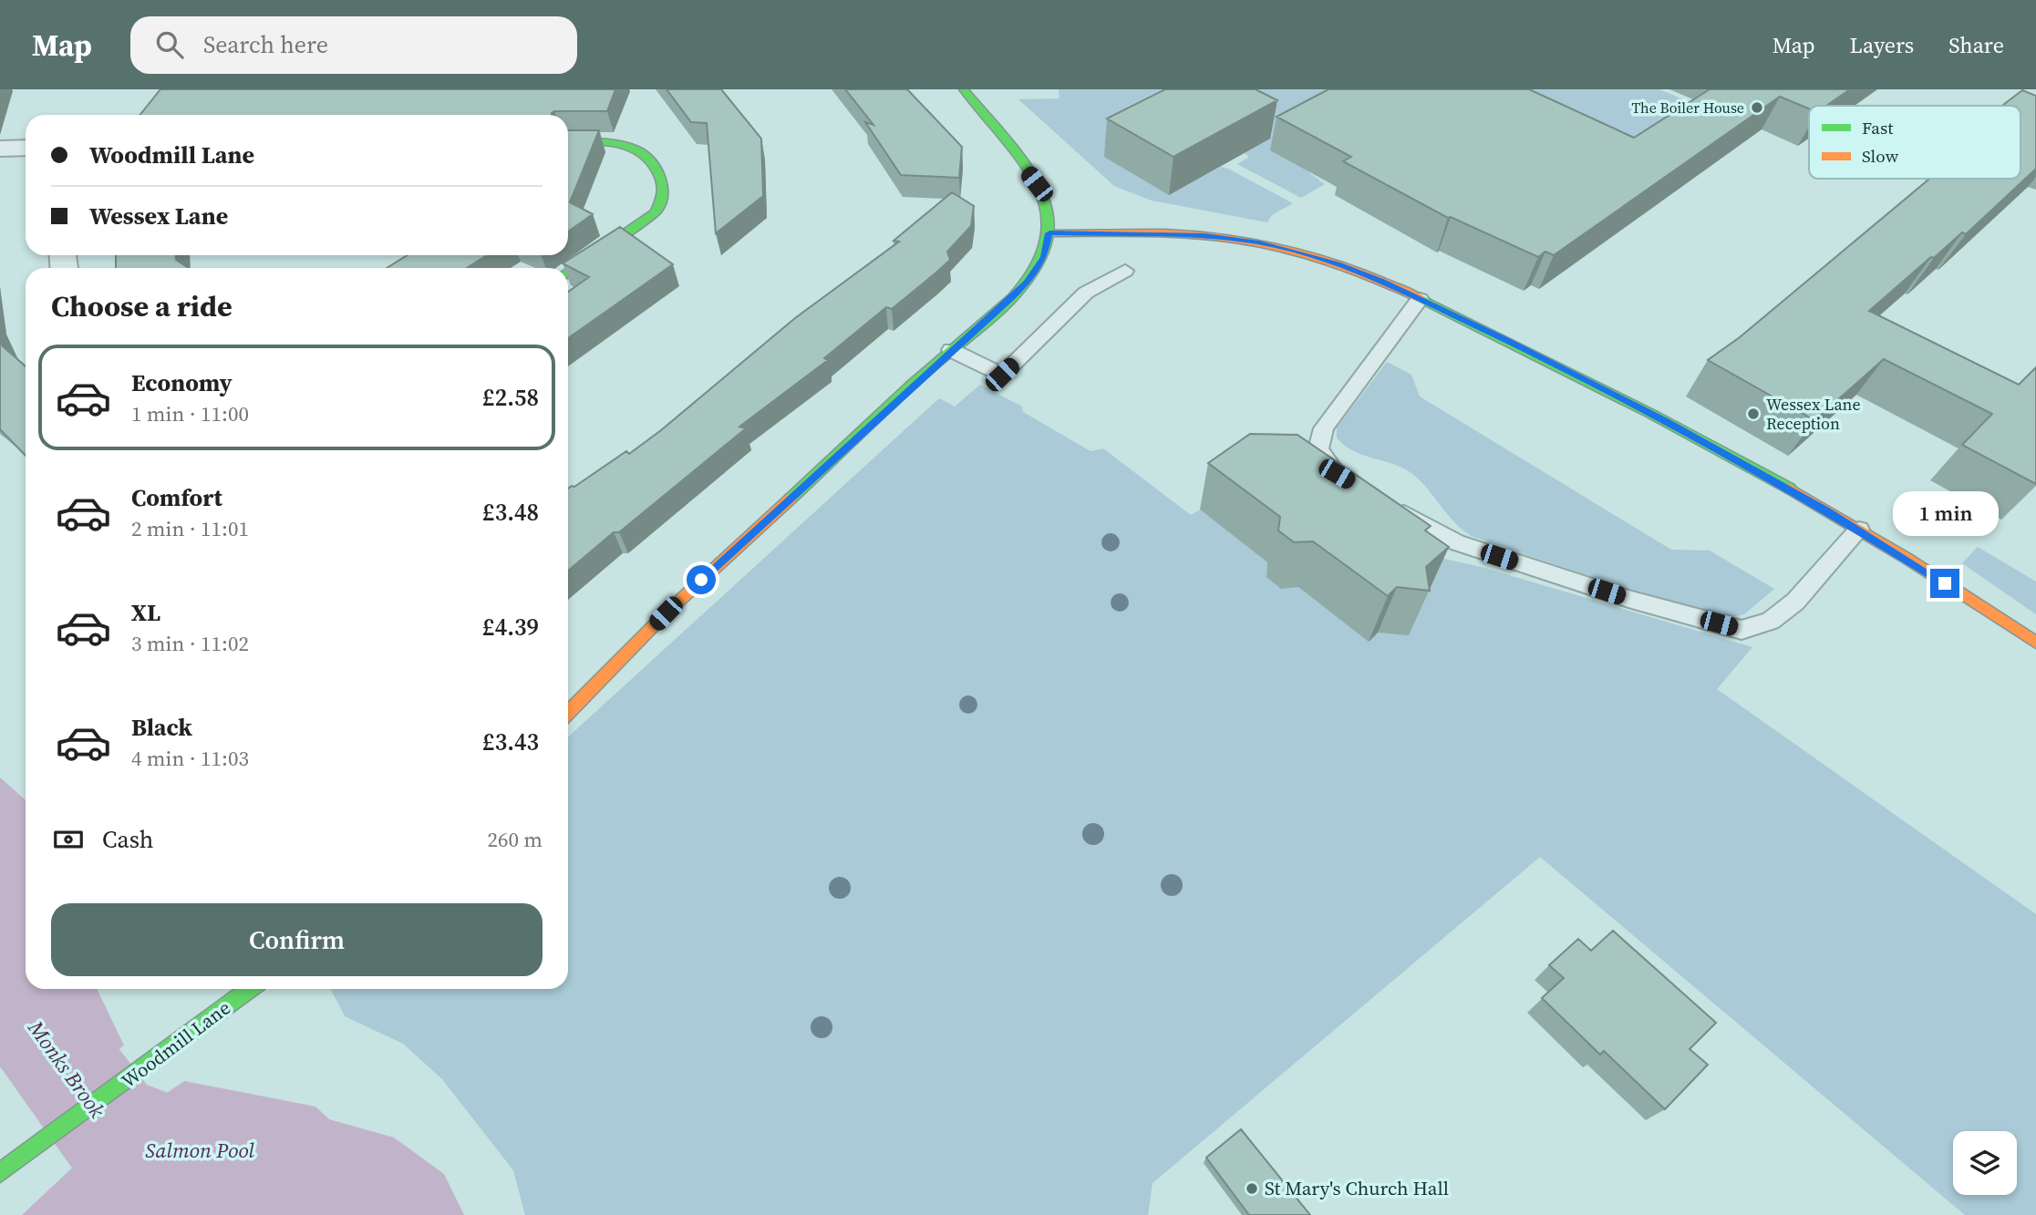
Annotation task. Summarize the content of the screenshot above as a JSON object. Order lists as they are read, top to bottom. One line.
{"streets":{"street":["Woodmill Lane"]},"water":["Monks Brook","Salmon Pool"],"places":["The Boiler House","Wessex Lane Reception","St Mary's Church Hall"],"legend":["Fast","Slow"],"page":{"header":"Map","search":"Search here","nav":["Map","Layers","Share"],"banner":["Woodmill Lane","Wessex Lane"],"heading":"Choose a ride","list":[{"name":"Economy","note":"1 min · 11:00","value":"£2.58"},{"name":"Comfort","note":"2 min · 11:01","value":"£3.48"},{"name":"XL","note":"3 min · 11:02","value":"£4.39"},{"name":"Black","note":"4 min · 11:03","value":"£3.43"}],"bubble":"1 min","pay":["Cash","260 m"],"buttons":"Confirm"}}
